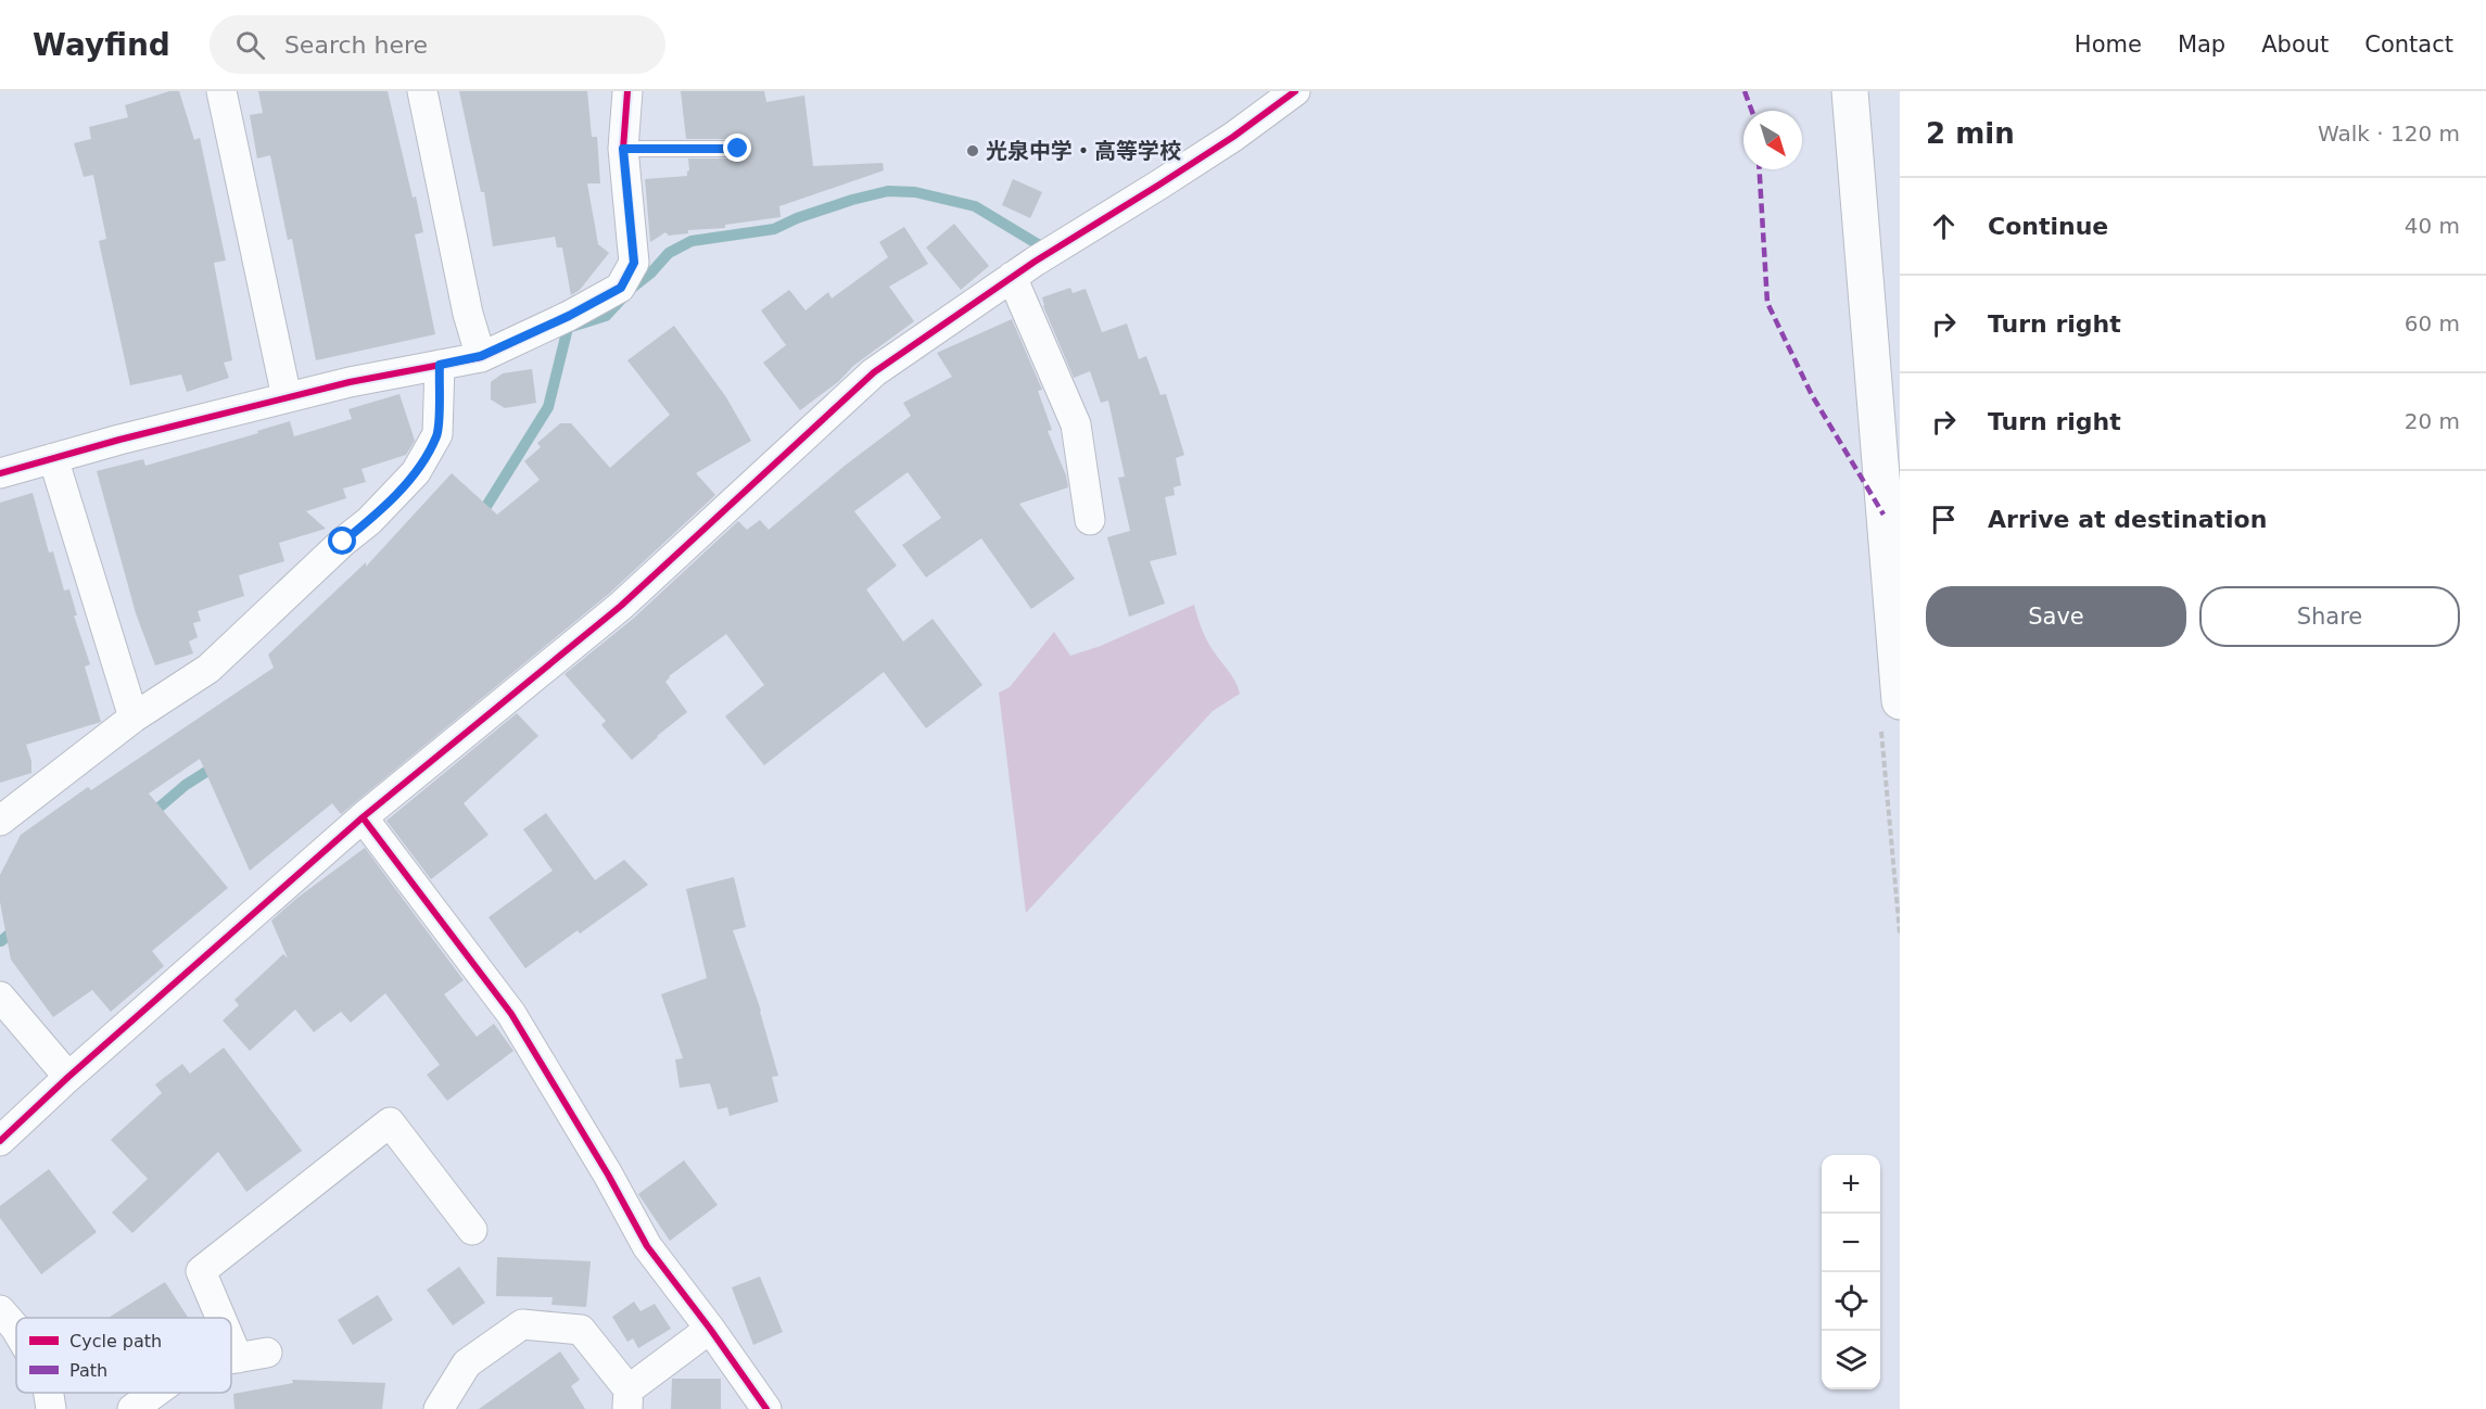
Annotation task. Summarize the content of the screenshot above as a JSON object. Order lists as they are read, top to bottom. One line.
{"places":["光泉中学・高等学校"],"legend":["Cycle path","Path"],"north":"bottom right","page":{"header":"Wayfind","search":"Search here","nav":["Home","Map","About","Contact"],"heading":["2 min","Walk · 120 m"],"list":[["Continue","40 m"],["Turn right","60 m"],["Turn right","20 m"],"Arrive at destination"],"buttons":["Save","Share"],"map_buttons":["+","−"]}}
